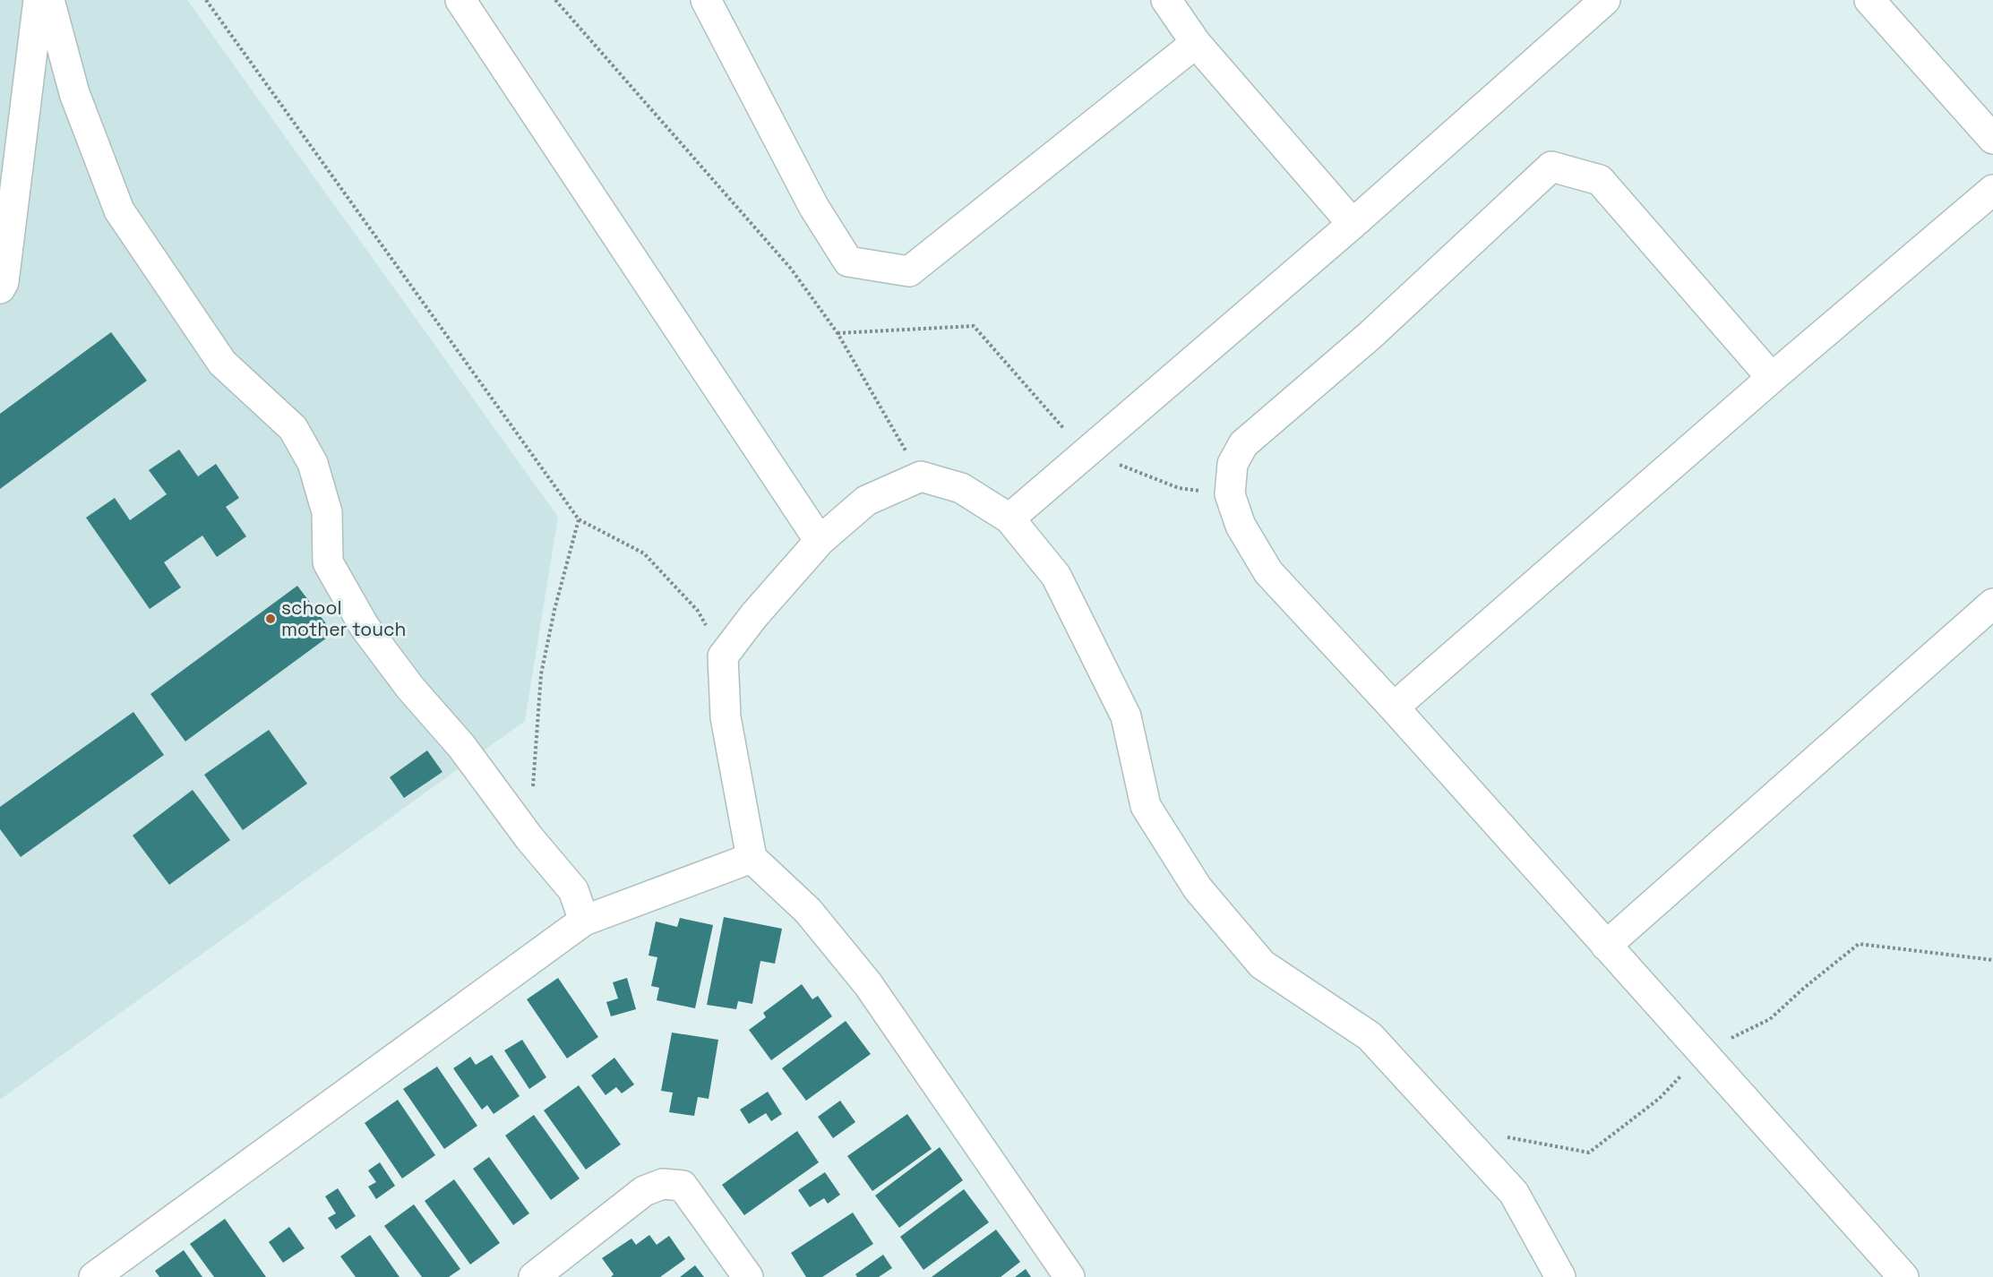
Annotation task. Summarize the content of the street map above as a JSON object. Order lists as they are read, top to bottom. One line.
{"places":["school mother touch"]}
